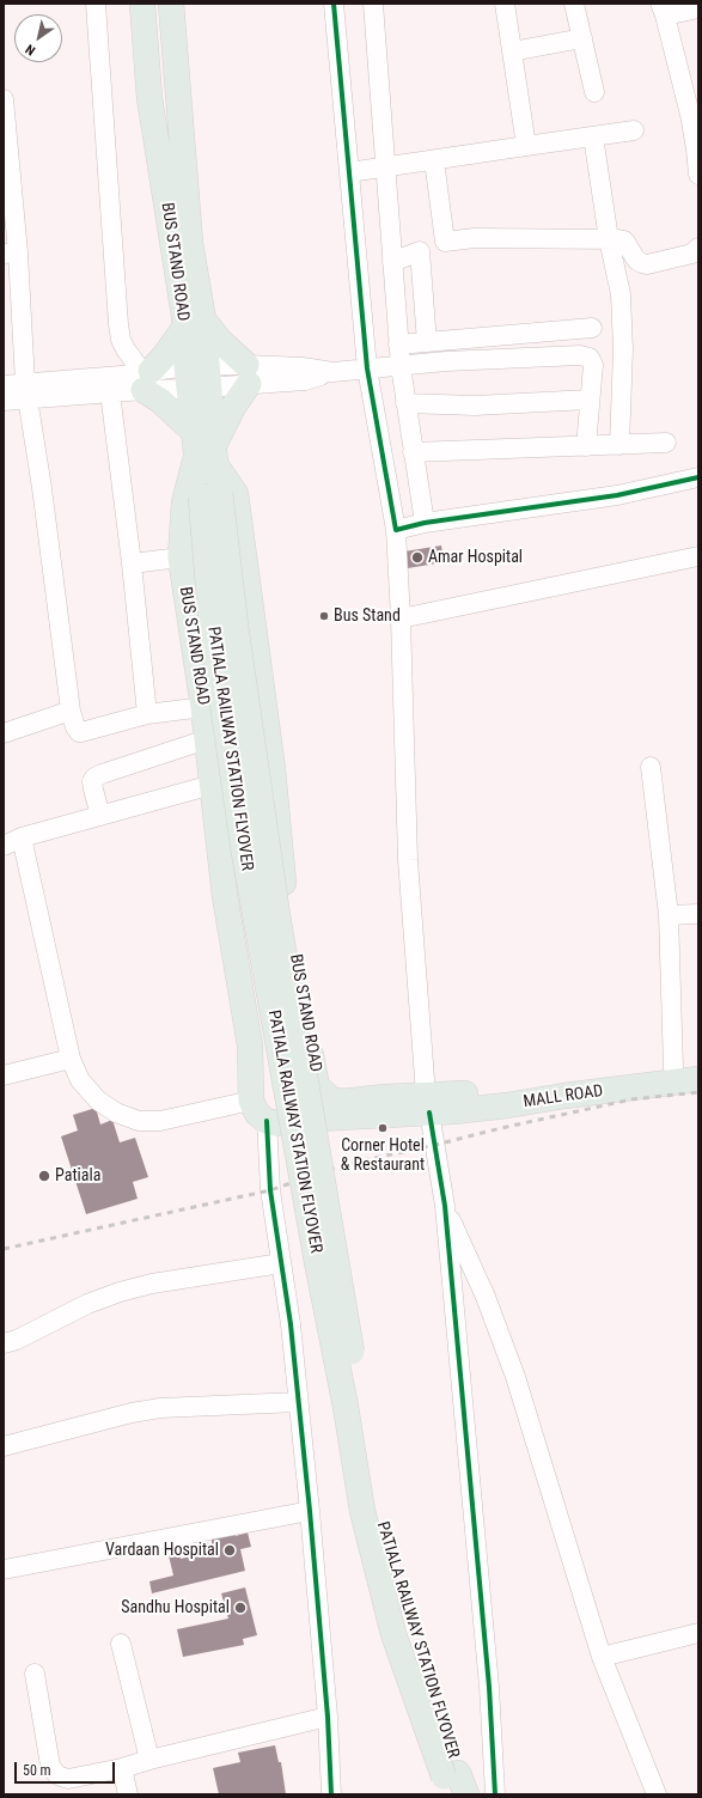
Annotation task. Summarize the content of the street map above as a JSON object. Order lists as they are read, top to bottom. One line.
{"streets":{"main road":["BUS STAND ROAD","PATIALA RAILWAY STATION FLYOVER","MALL ROAD"]},"crossings":[["BUS STAND ROAD","PATIALA RAILWAY STATION FLYOVER"],["BUS STAND ROAD","MALL ROAD"]],"places":["Amar Hospital","Bus Stand","Corner Hotel & Restaurant","Patiala","Vardaan Hospital","Sandhu Hospital"],"scale_bar":"50 m","north":"bottom left"}
